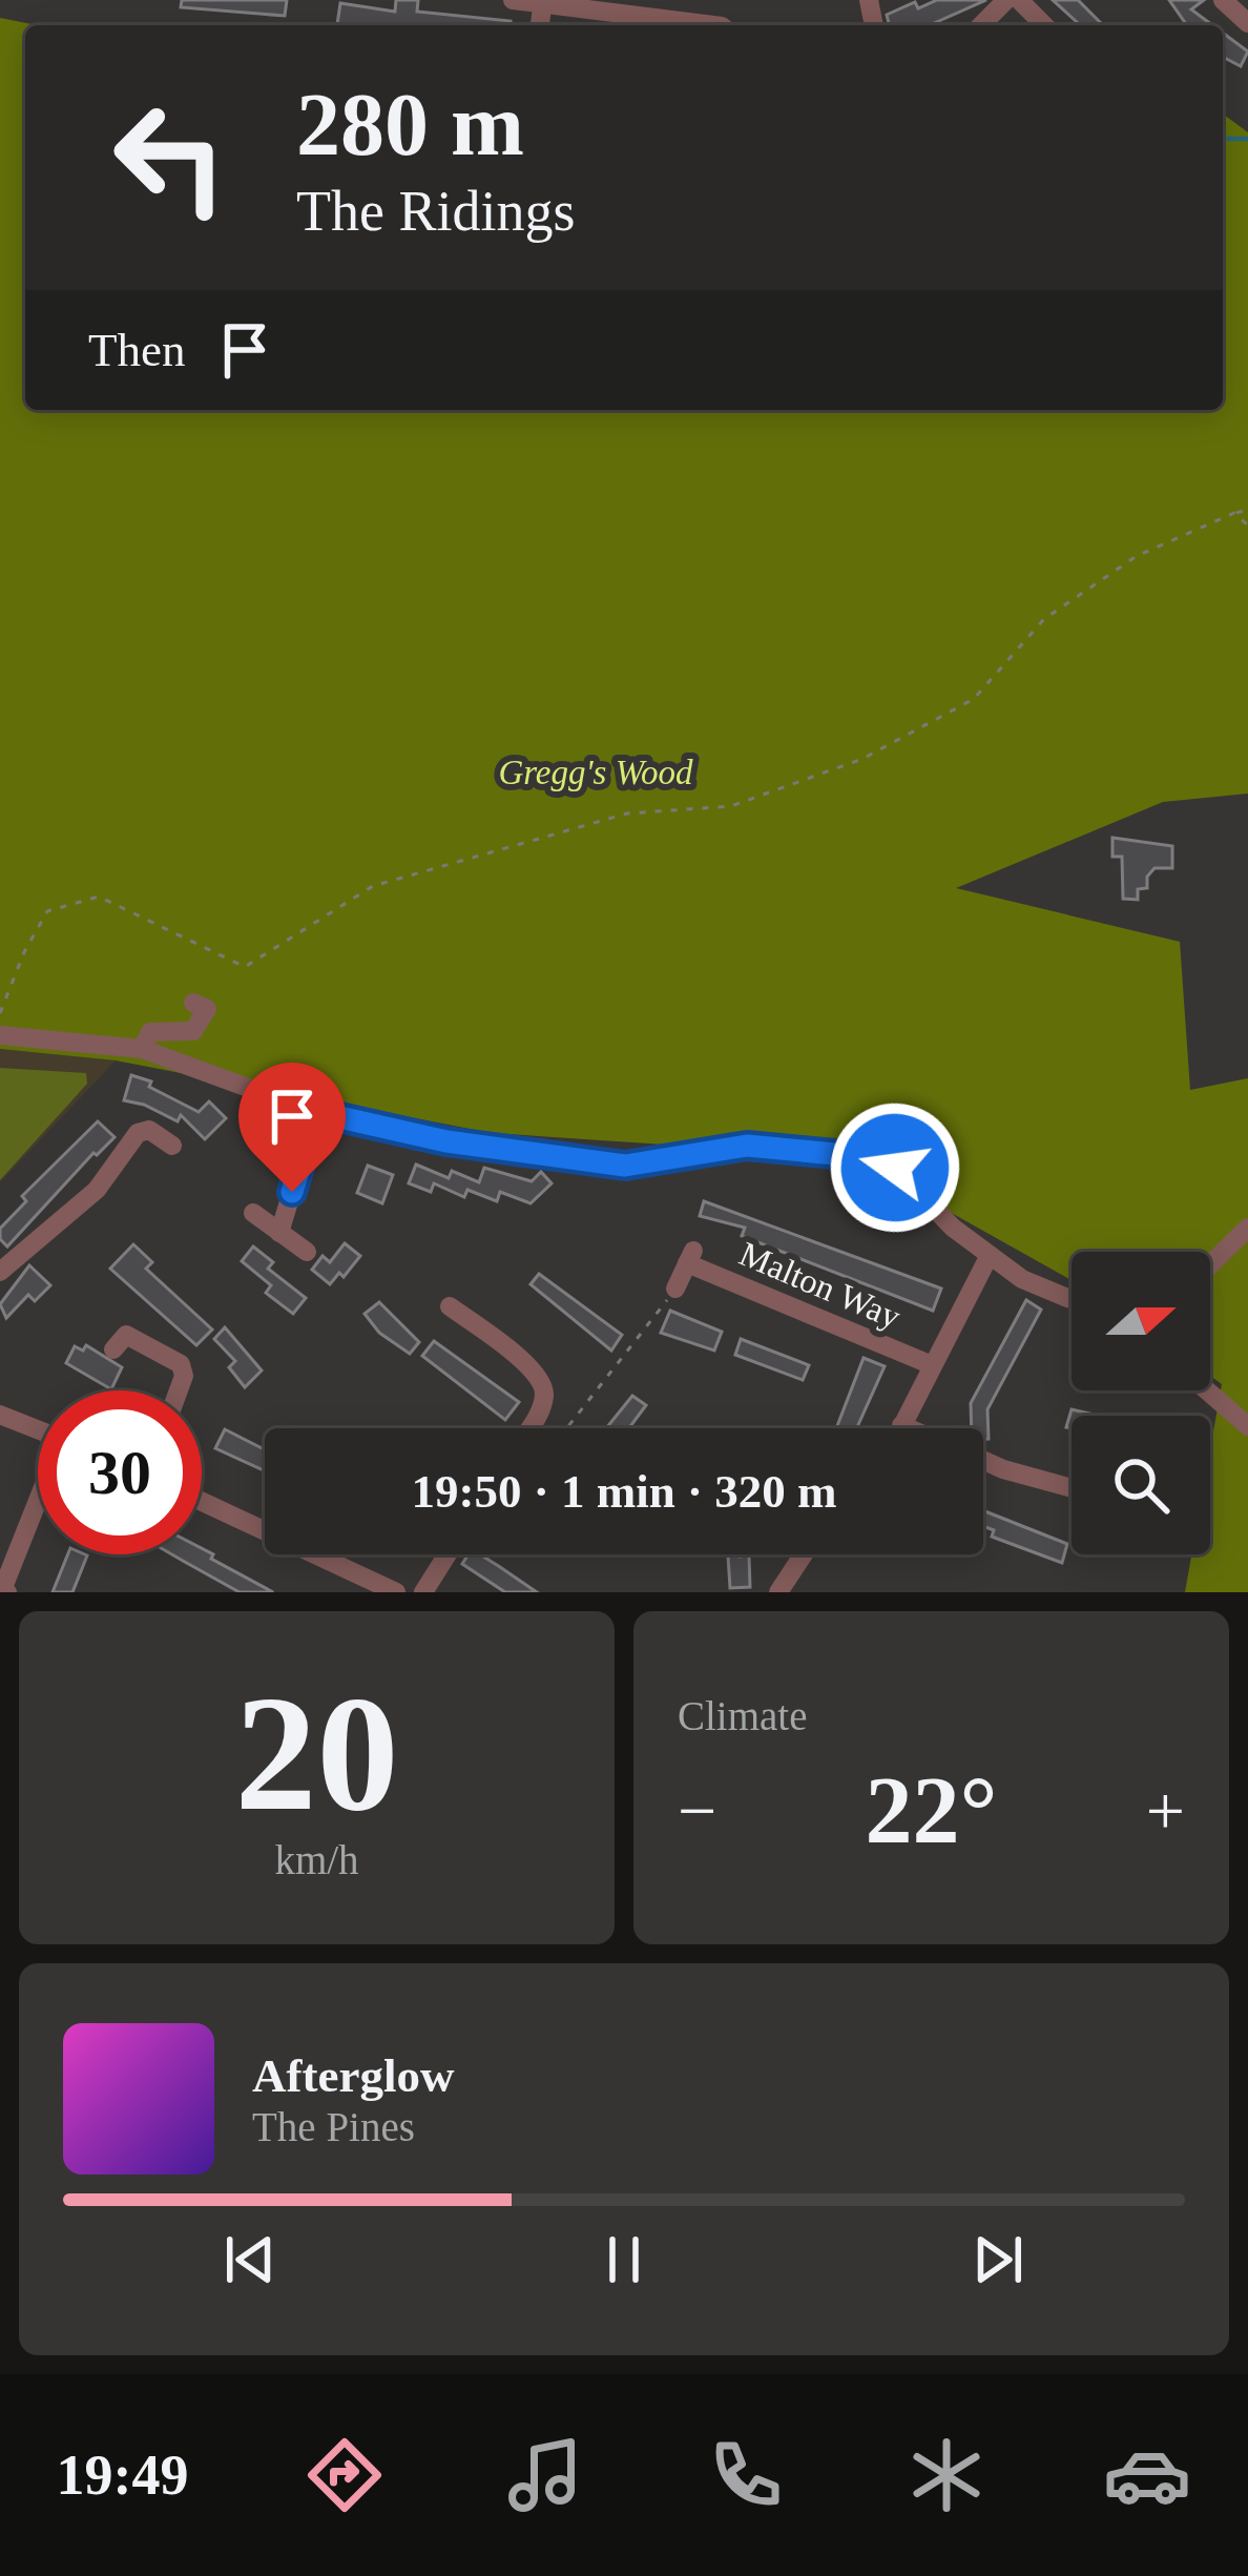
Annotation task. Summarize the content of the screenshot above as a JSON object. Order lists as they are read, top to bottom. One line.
{"streets":{"street":["Malton Way"]},"parks":["Gregg's Wood"],"north":"right","page":{"turn":["280 m","The Ridings"],"then":"Then","limit":"30","trip":"19:50 · 1 min · 320 m","tile":[["20","km/h"],"Climate"],"heat":["−","22°","+"],"song":["Afterglow","The Pines"],"tabs":"19:49"}}
